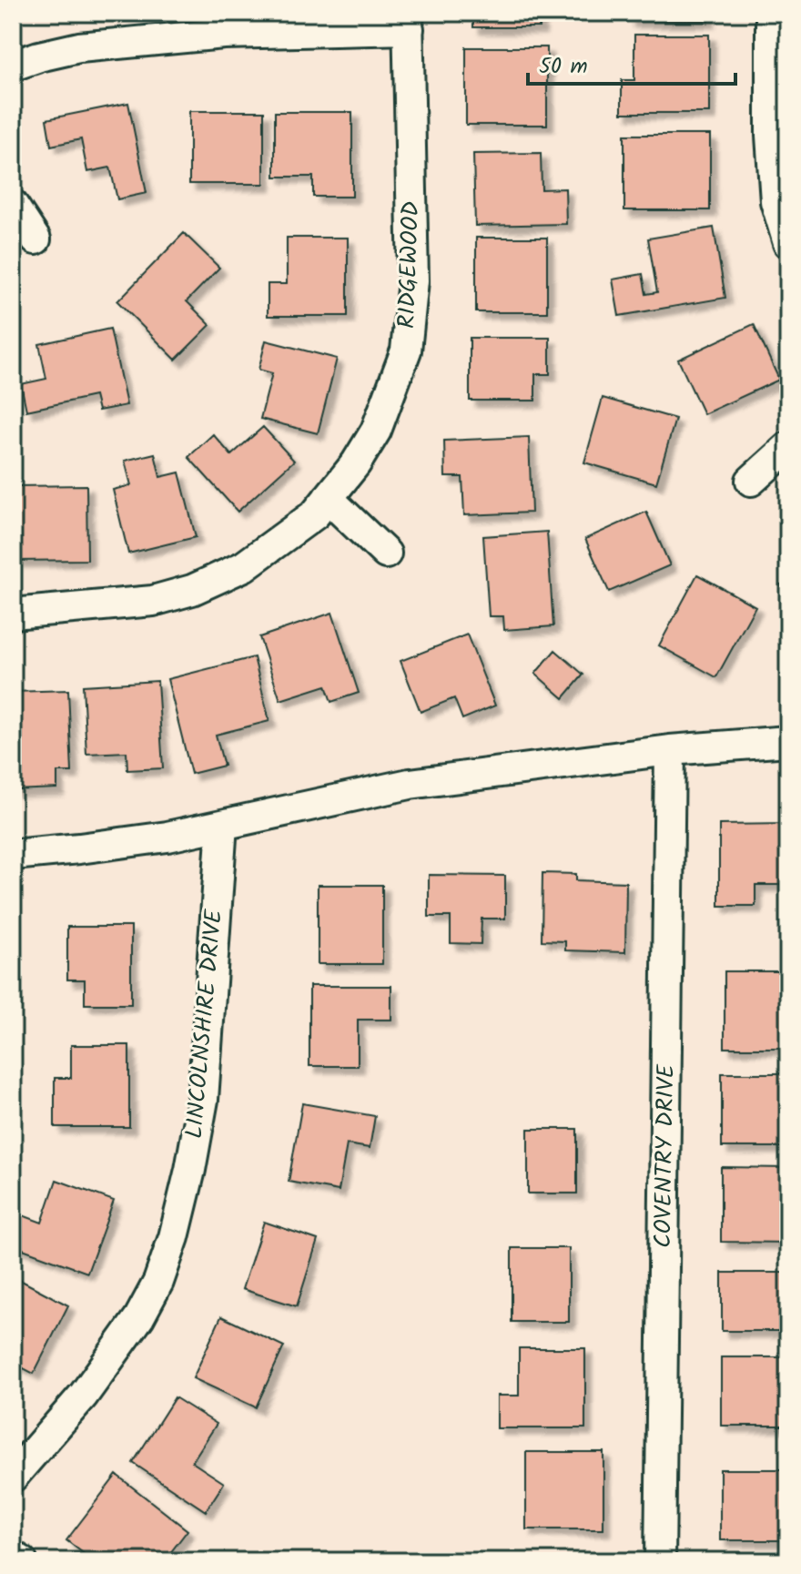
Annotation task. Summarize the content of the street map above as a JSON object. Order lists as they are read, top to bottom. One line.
{"streets":{"street":["RIDGEWOOD","LINCOLNSHIRE DRIVE","COVENTRY DRIVE"]},"scale_bar":"50 m"}
